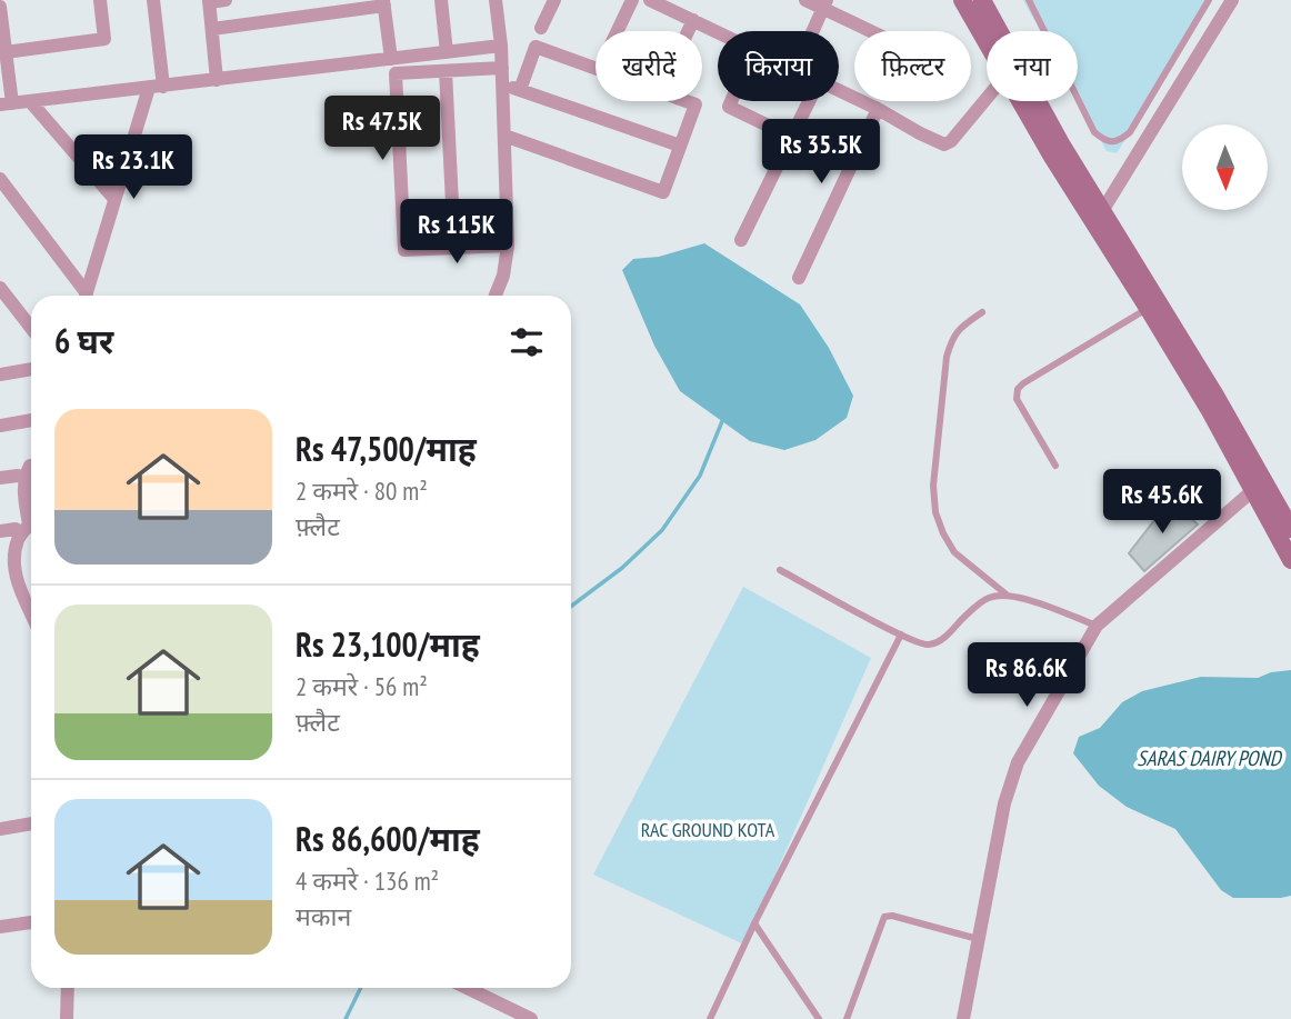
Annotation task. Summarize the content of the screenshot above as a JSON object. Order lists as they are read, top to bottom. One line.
{"water":["SARAS DAIRY POND"],"parks":["RAC GROUND KOTA"],"north":"bottom","page":{"chip":["खरीदें","किराया","फ़िल्टर","नया"],"price":["Rs 47.5K","Rs 35.5K","Rs 23.1K","Rs 115K","Rs 45.6K","Rs 86.6K"],"heading":"6 घर","list":[{"name":"Rs 47,500/माह","note":"2 कमरे · 80 m² · फ़्लैट"},{"name":"Rs 23,100/माह","note":"2 कमरे · 56 m² · फ़्लैट"},{"name":"Rs 86,600/माह","note":"4 कमरे · 136 m² · मकान"}]}}
